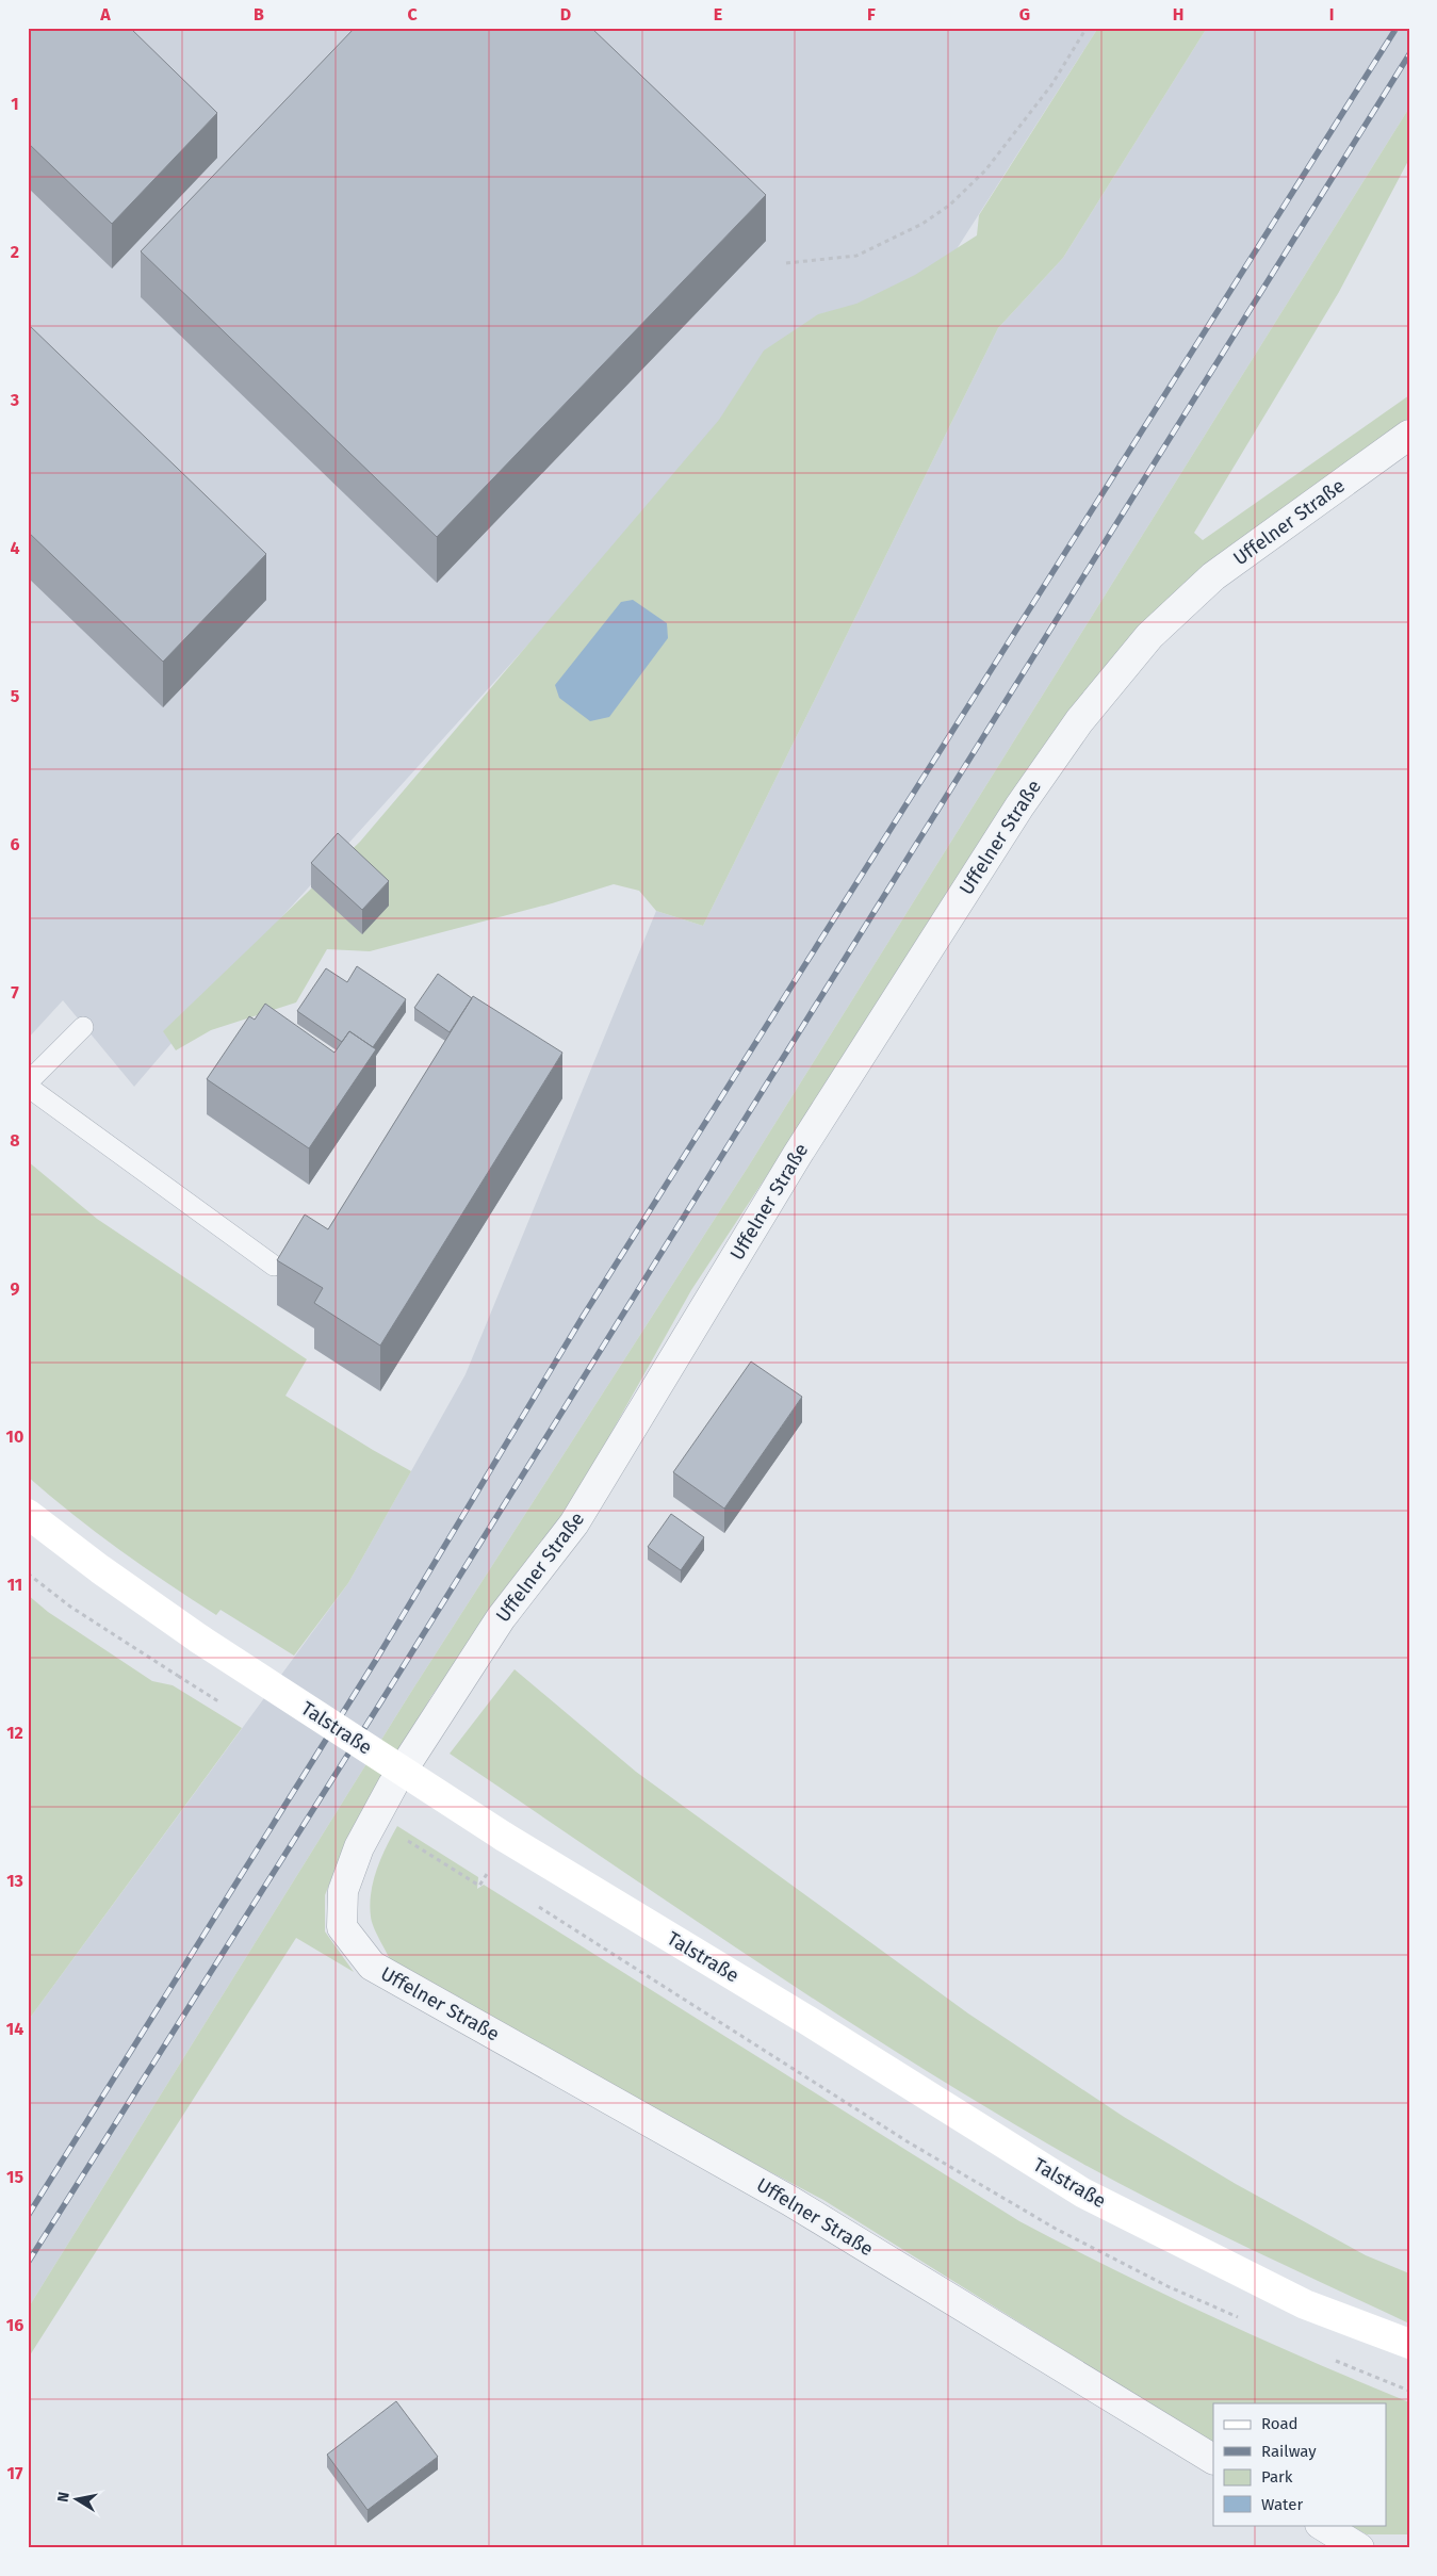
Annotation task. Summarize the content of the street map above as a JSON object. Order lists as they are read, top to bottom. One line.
{"streets":{"street":["Uffelner Straße","Talstraße"]},"legend":["Road","Railway","Park","Water"],"north":"left","grid":{"columns":["A","B","C","D","E","F","G","H","I"],"rows":["1","2","3","4","5","6","7","8","9","10","11","12","13","14","15","16","17"]}}
